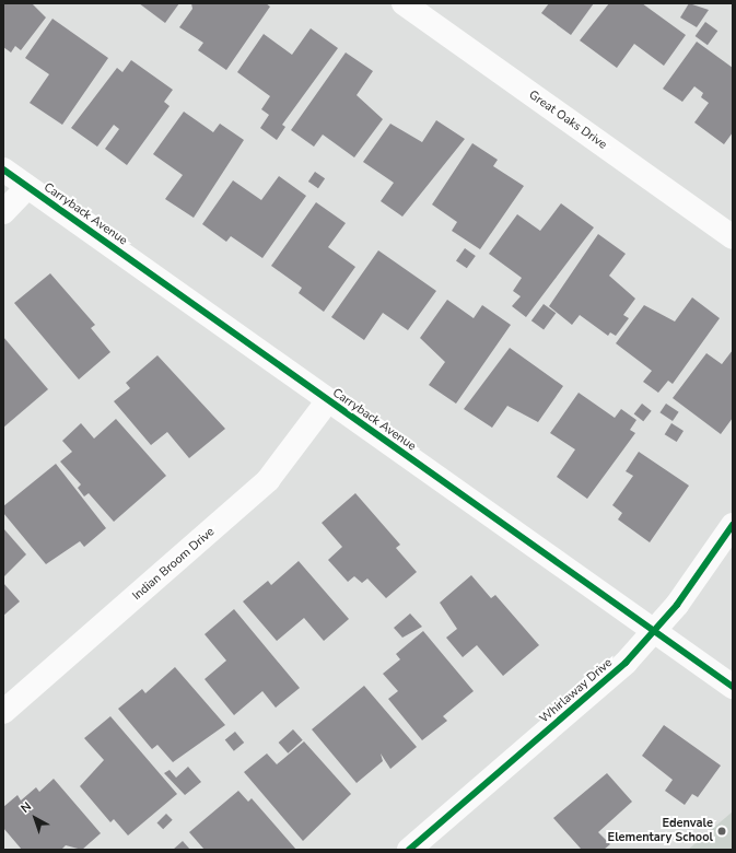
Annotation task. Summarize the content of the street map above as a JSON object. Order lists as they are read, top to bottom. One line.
{"streets":{"street":["Great Oaks Drive","Carryback Avenue","Indian Broom Drive","Whirlaway Drive"]},"crossings":[["Carryback Avenue","Indian Broom Drive"],["Carryback Avenue","Whirlaway Drive"]],"places":["Edenvale Elementary School"],"north":"top left"}
